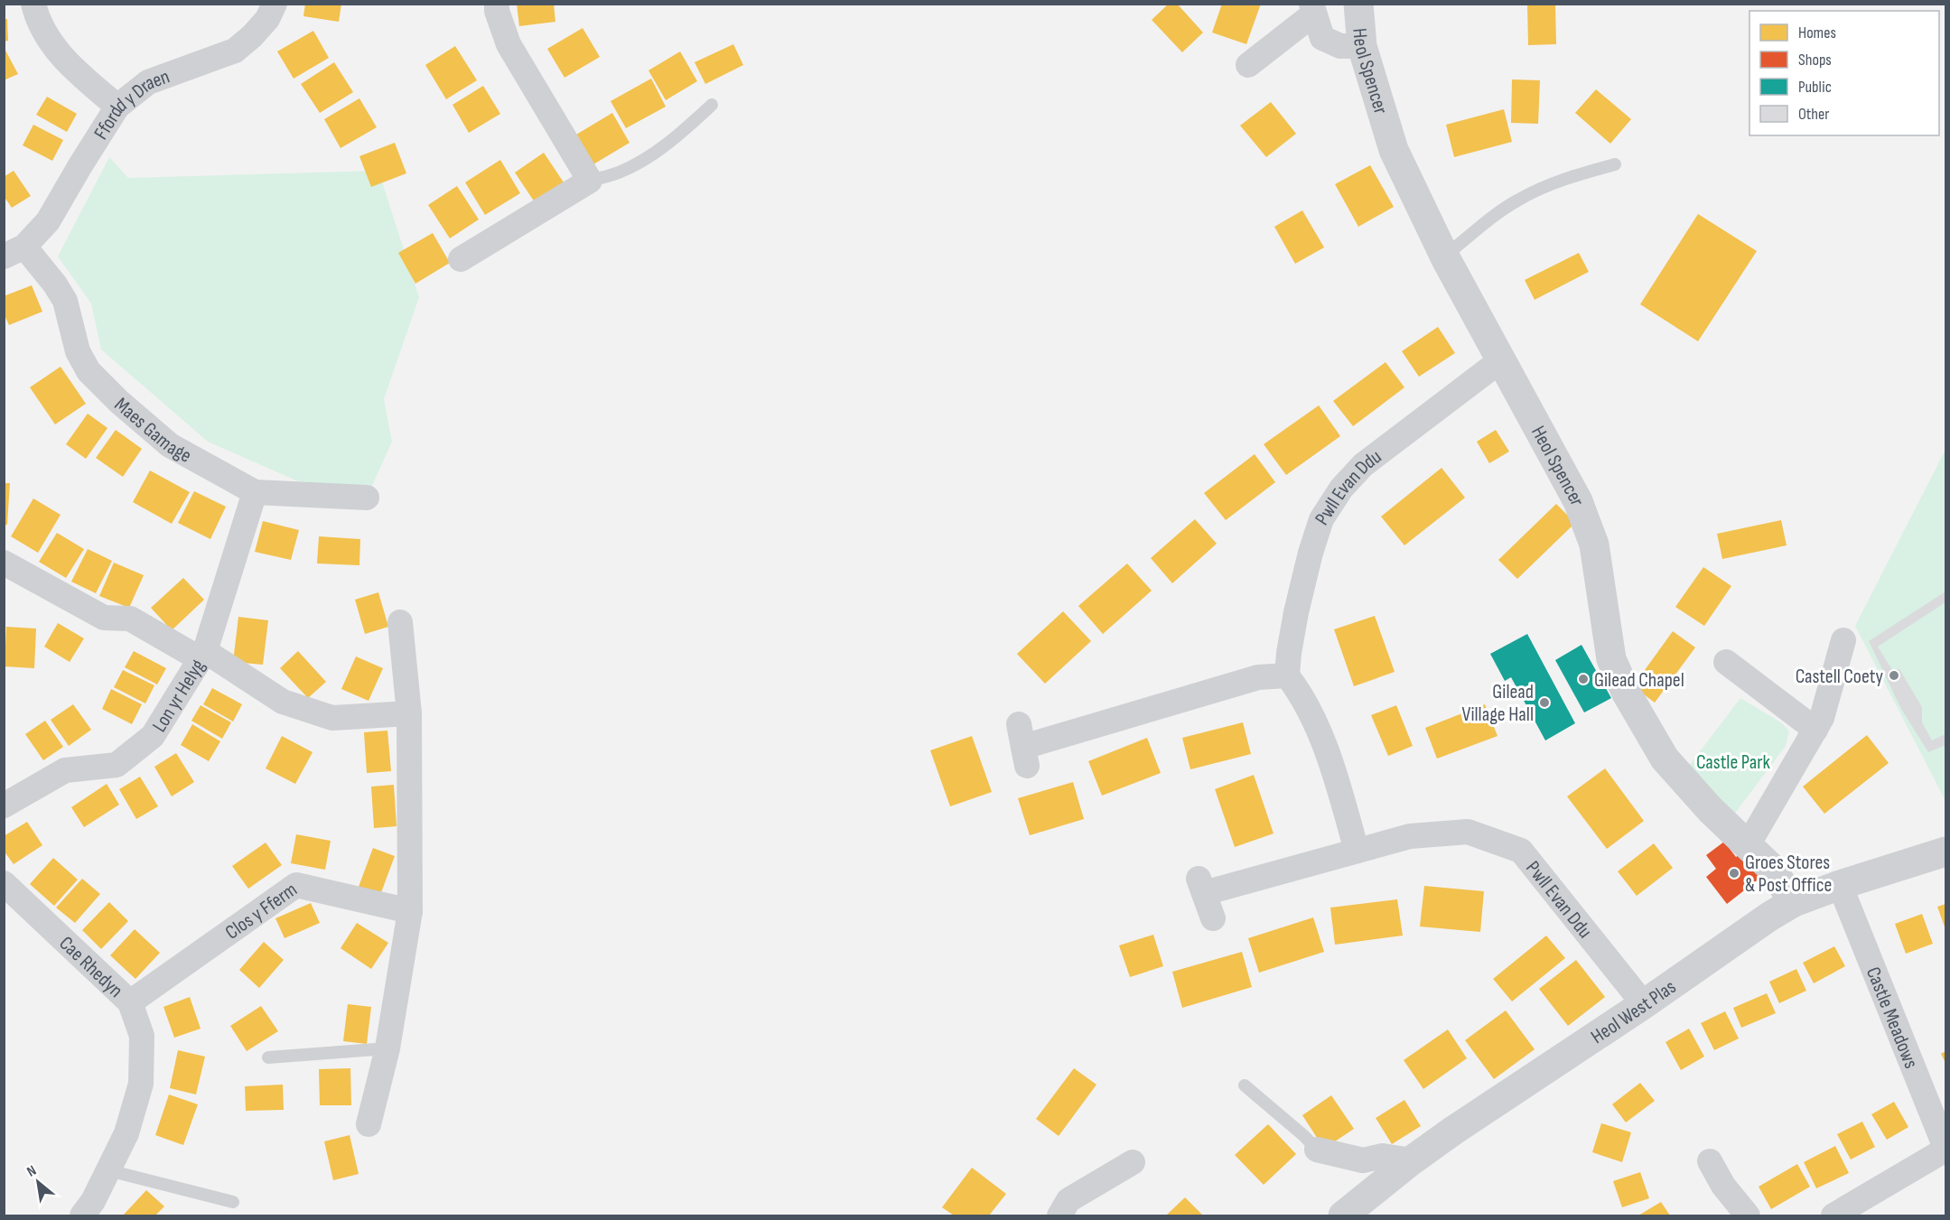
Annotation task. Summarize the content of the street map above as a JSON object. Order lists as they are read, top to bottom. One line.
{"streets":{"street":["Heol Spencer","Ffordd y Draen","Maes Gamage","Pwll Evan Ddu","Lon yr Helyg","Clos y Fferm","Cae Rhedyn","Heol West Plas","Castle Meadows"]},"crossings":[["Heol Spencer","Pwll Evan Ddu"],["Heol Spencer","Heol West Plas"],["Ffordd y Draen","Maes Gamage"],["Maes Gamage","Lon yr Helyg"],["Pwll Evan Ddu","Heol West Plas"],["Clos y Fferm","Cae Rhedyn"],["Heol West Plas","Castle Meadows"]],"parks":["Castle Park"],"places":["Castell Coety","Gilead Chapel","Gilead Village Hall","Groes Stores & Post Office"],"legend":["Homes","Shops","Public","Other"],"north":"top left"}
